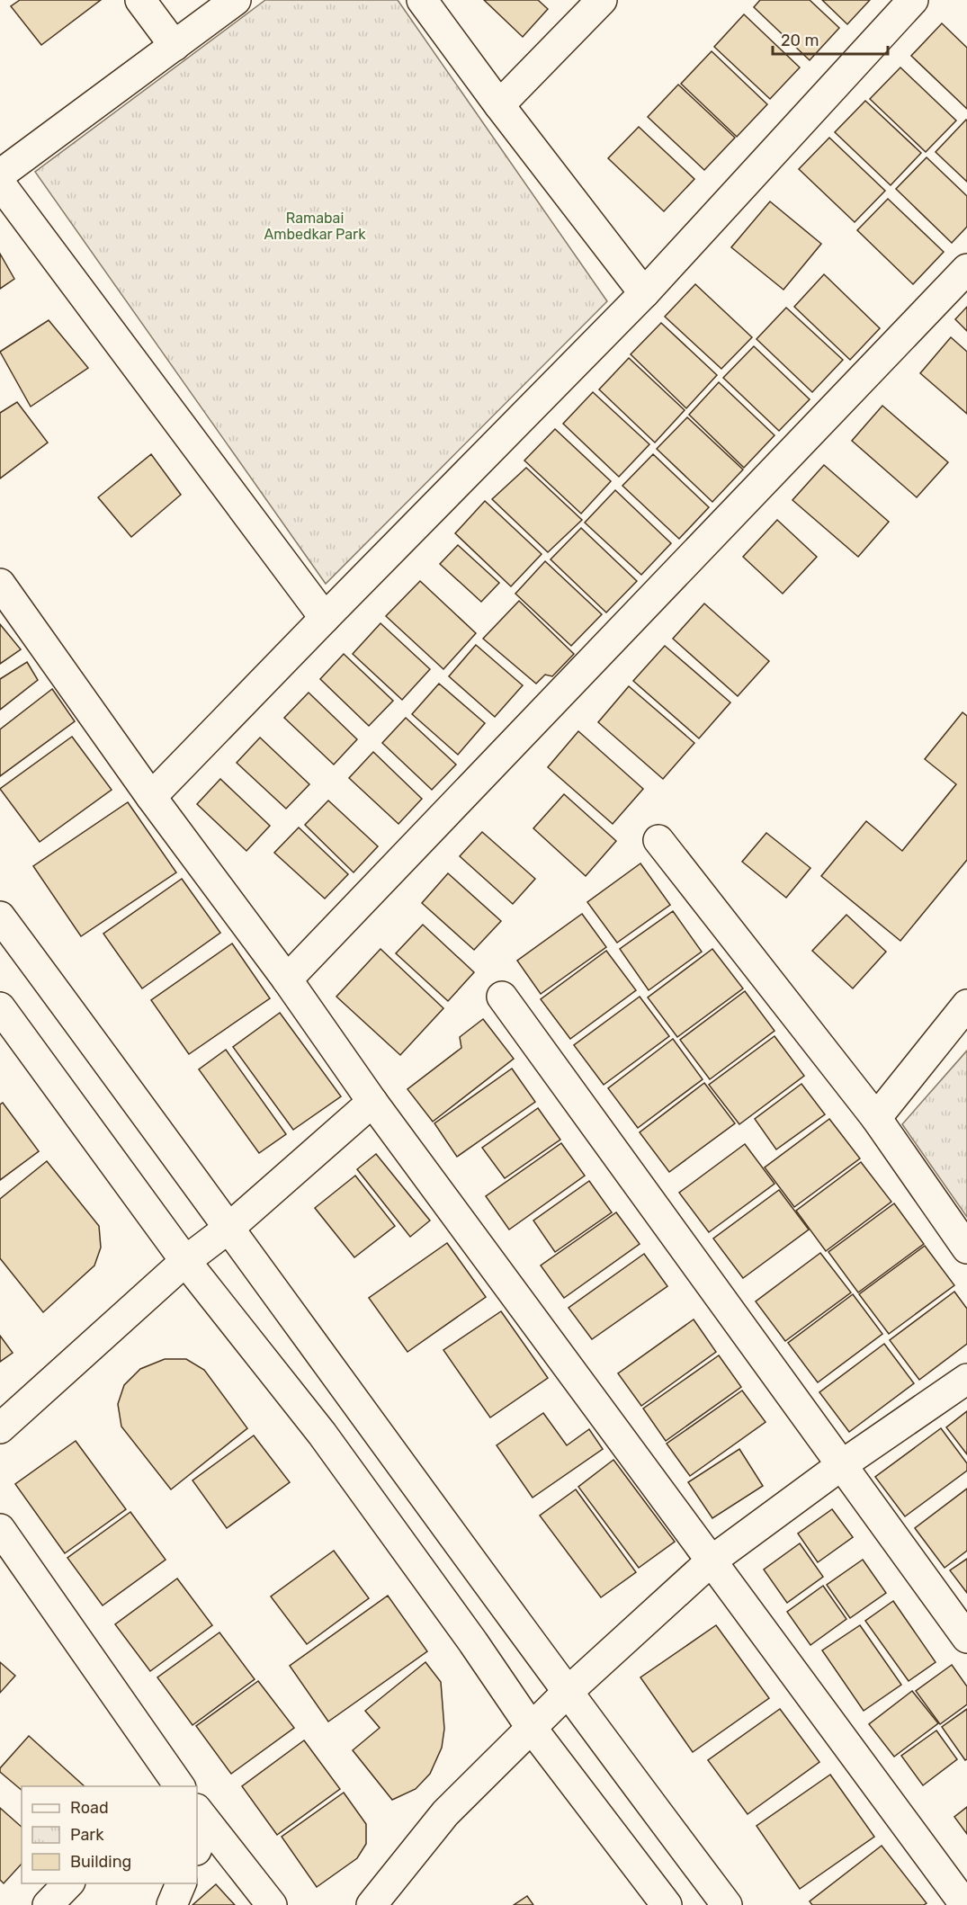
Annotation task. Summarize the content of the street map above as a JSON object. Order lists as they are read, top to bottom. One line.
{"parks":["Ramabai Ambedkar Park"],"legend":["Road","Park","Building"],"scale_bar":"20 m"}
